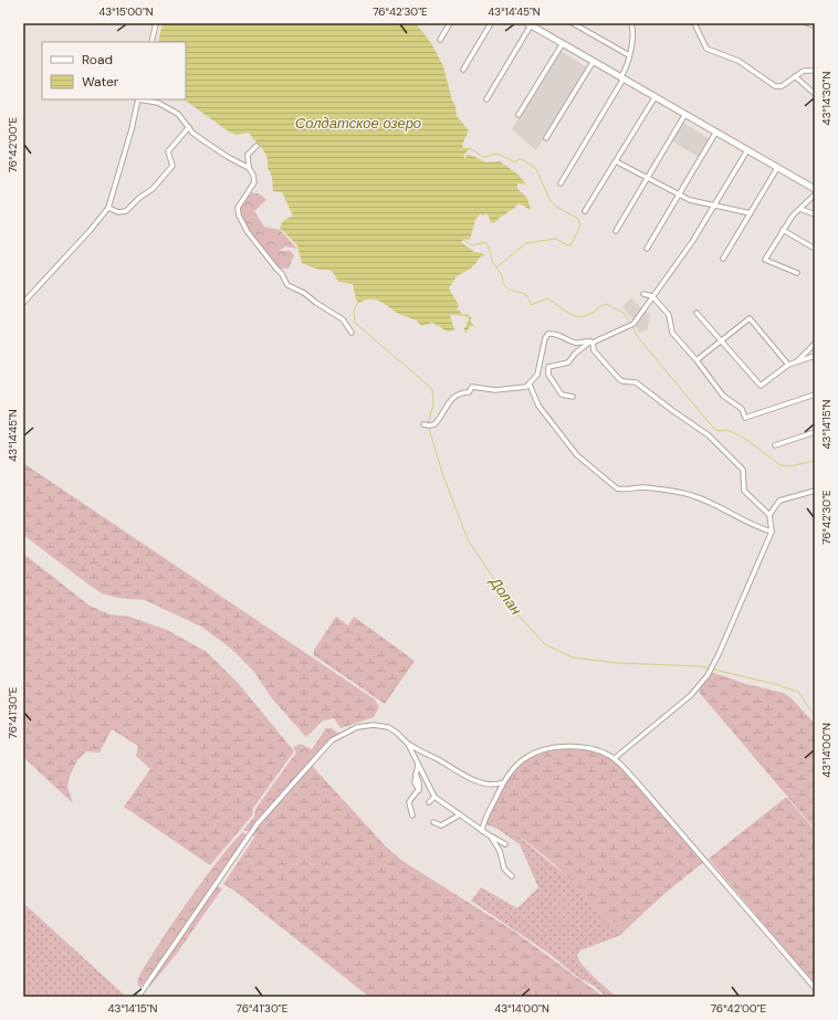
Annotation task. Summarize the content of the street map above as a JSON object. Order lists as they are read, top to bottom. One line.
{"water":["Солдатское озеро","Долан"],"legend":["Road","Water"],"coordinates":["43°15'00\"N","76°42'30\"E","43°14'45\"N","43°14'30\"N","76°42'00\"E","43°14'15\"N","76°41'30\"E","43°14'00\"N"]}
